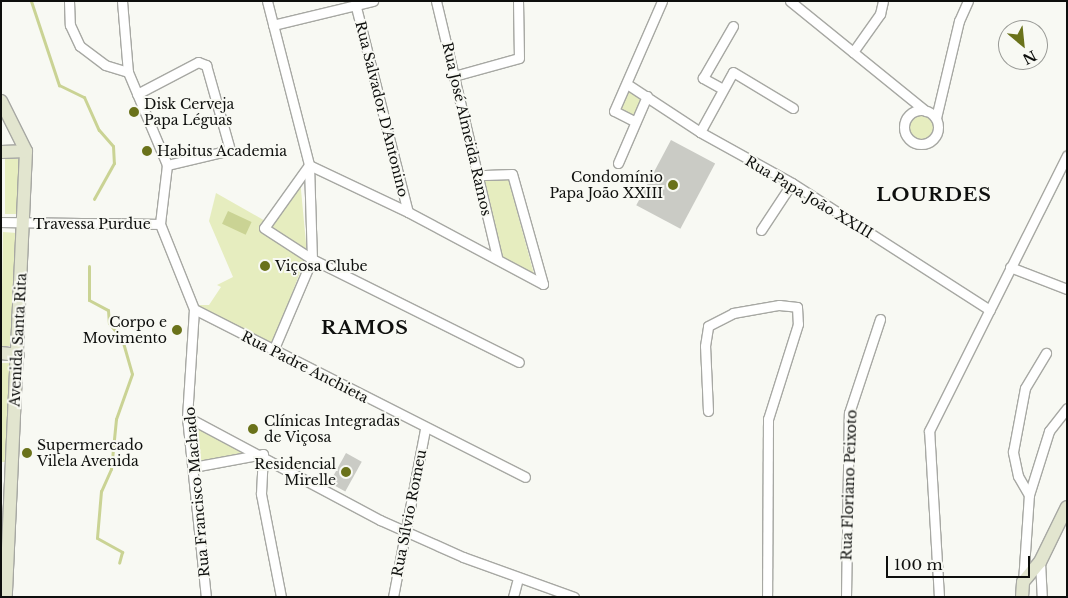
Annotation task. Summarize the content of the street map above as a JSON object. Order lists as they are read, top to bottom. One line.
{"streets":{"street":["Rua Salvador D'Antonino","Rua José Almeida Ramos","Rua Papa João XXIII","Travessa Purdue","Avenida Santa Rita","Rua Padre Anchieta","Rua Floriano Peixoto","Rua Francisco Machado","Rua Sílvio Romeu"]},"crossings":[["Travessa Purdue","Avenida Santa Rita"],["Travessa Purdue","Rua Francisco Machado"],["Rua Padre Anchieta","Rua Francisco Machado"],["Rua Padre Anchieta","Rua Sílvio Romeu"]],"districts":["LOURDES","RAMOS"],"places":["Disk Cerveja Papa Léguas","Habitus Academia","Condomínio Papa João XXIII","Viçosa Clube","Corpo e Movimento","Clínicas Integradas de Viçosa","Supermercado Vilela Avenida","Residencial Mirelle"],"scale_bar":"100 m","north":"bottom right"}
